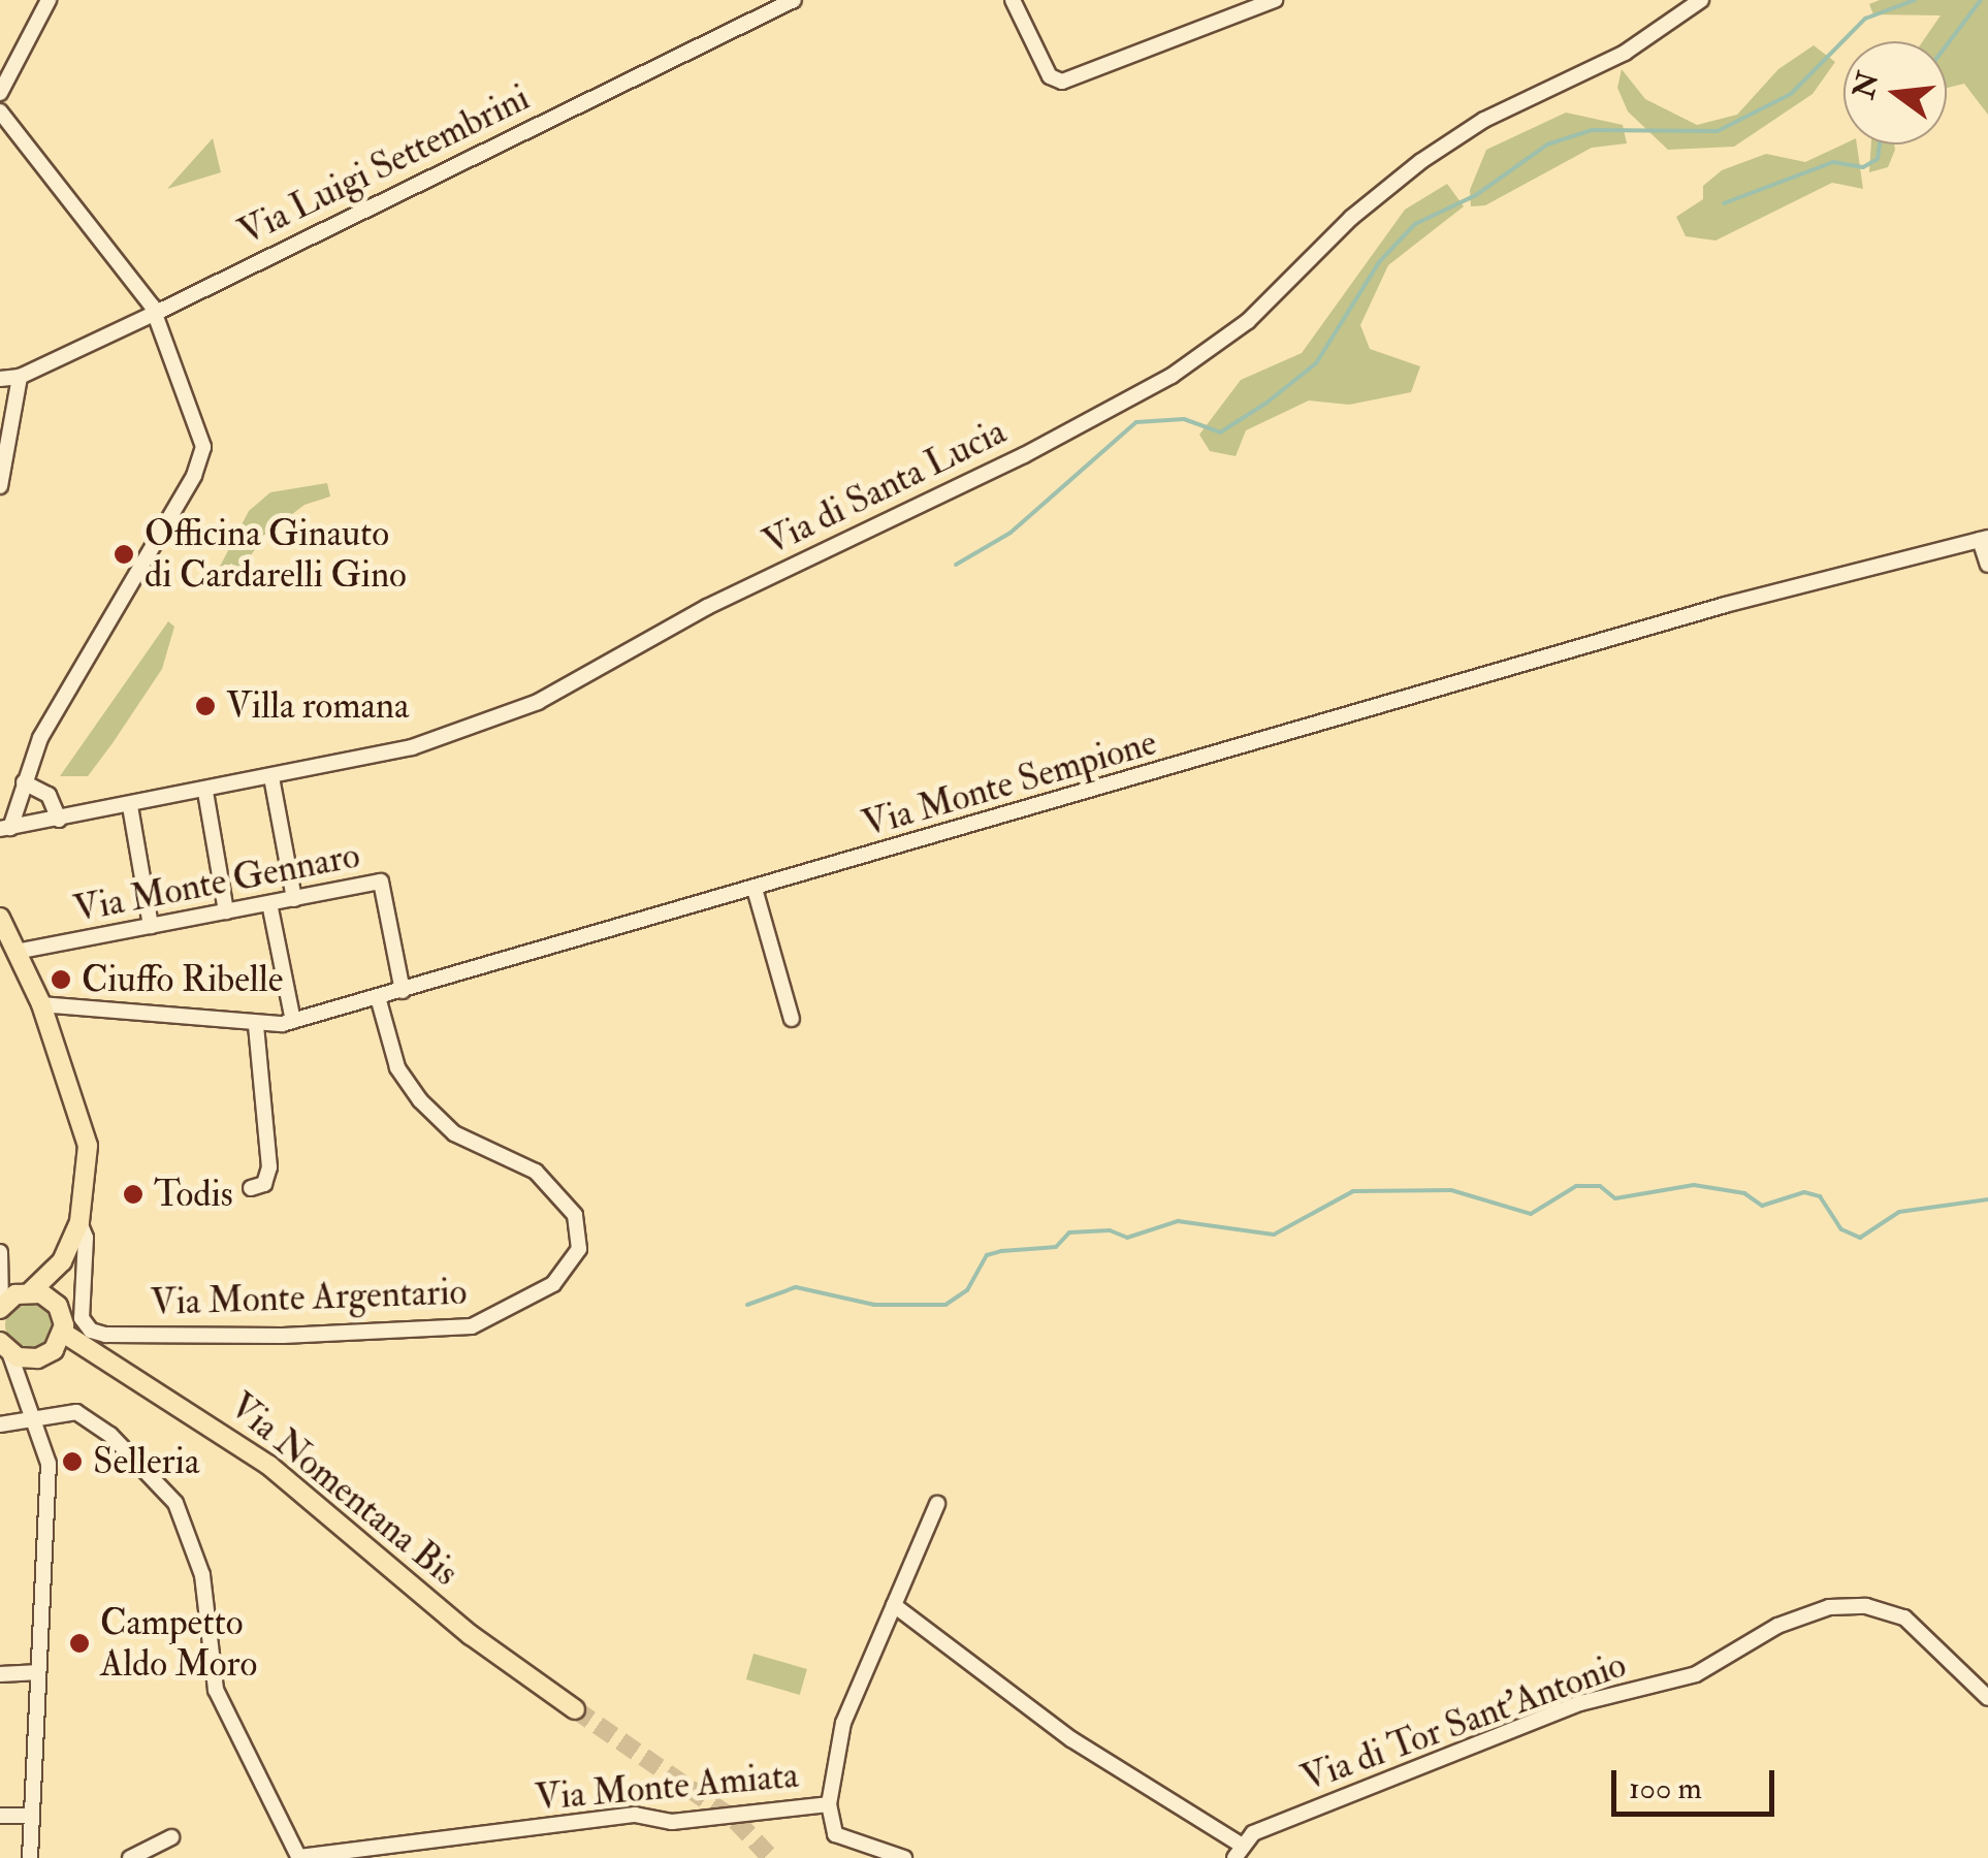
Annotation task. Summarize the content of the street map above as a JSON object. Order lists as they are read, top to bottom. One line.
{"streets":{"main road":["Via Nomentana Bis"],"street":["Via Luigi Settembrini","Via di Santa Lucia","Via Monte Sempione","Via Monte Gennaro","Via Monte Argentario","Via di Tor Sant'Antonio","Via Monte Amiata"]},"crossings":[["Via Monte Sempione","Via Monte Gennaro"],["Via Monte Sempione","Via Monte Argentario"]],"places":["Officina Ginauto di Cardarelli Gino","Villa romana","Ciuffo Ribelle","Todis","Selleria","Campetto Aldo Moro"],"scale_bar":"100 m","north":"left"}
